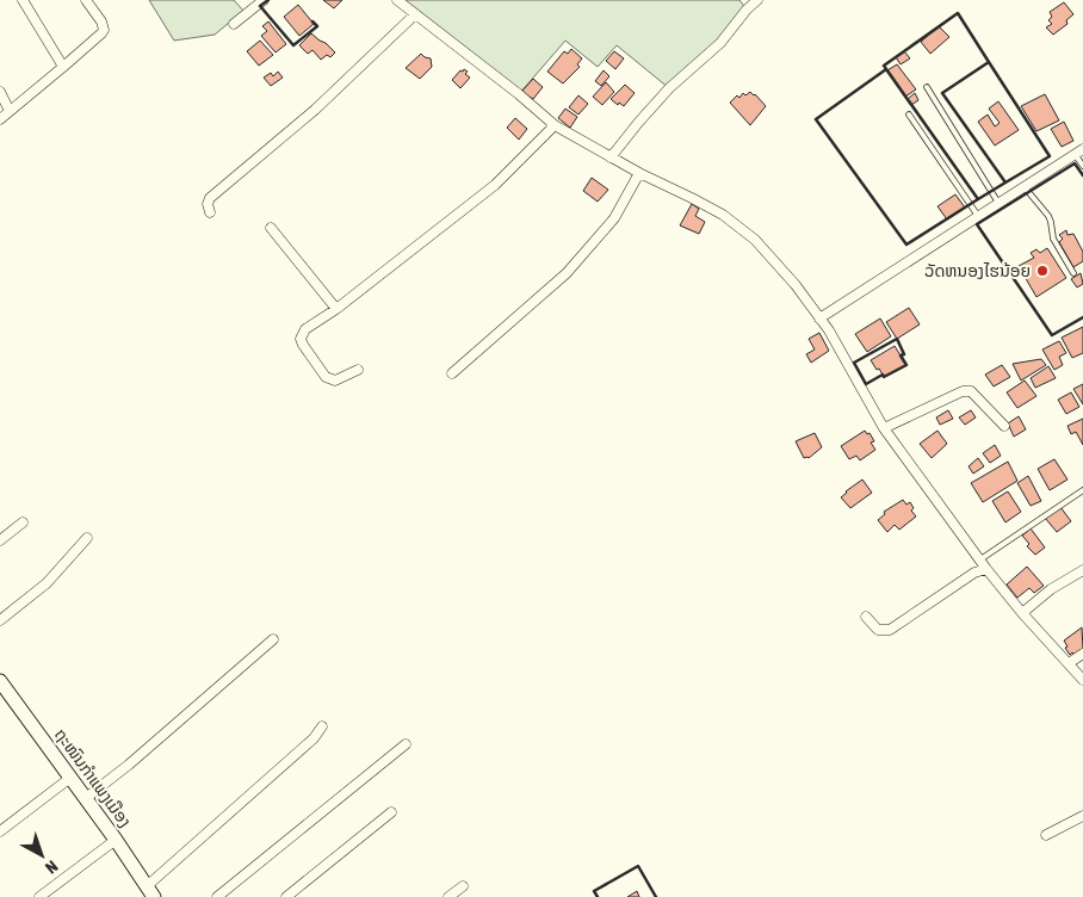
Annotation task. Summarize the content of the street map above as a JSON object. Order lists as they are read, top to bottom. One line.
{"streets":{"main road":["ຖະໜົນກຳແພງເມືອງ"]},"places":["ວັດຫນອງໄຮນ້ອຍ"],"north":"bottom right"}
